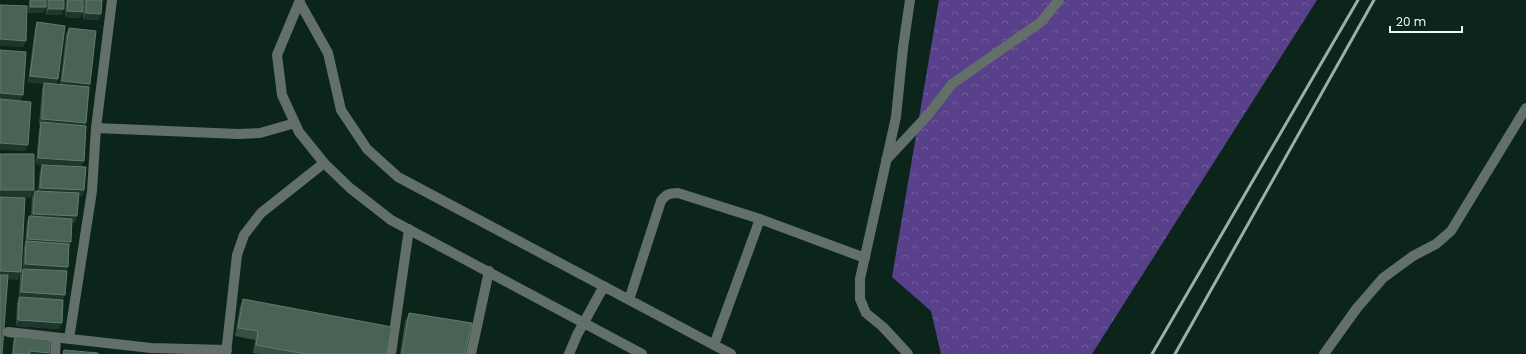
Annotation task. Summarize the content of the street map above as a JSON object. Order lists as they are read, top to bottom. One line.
{"scale_bar":"20 m"}
